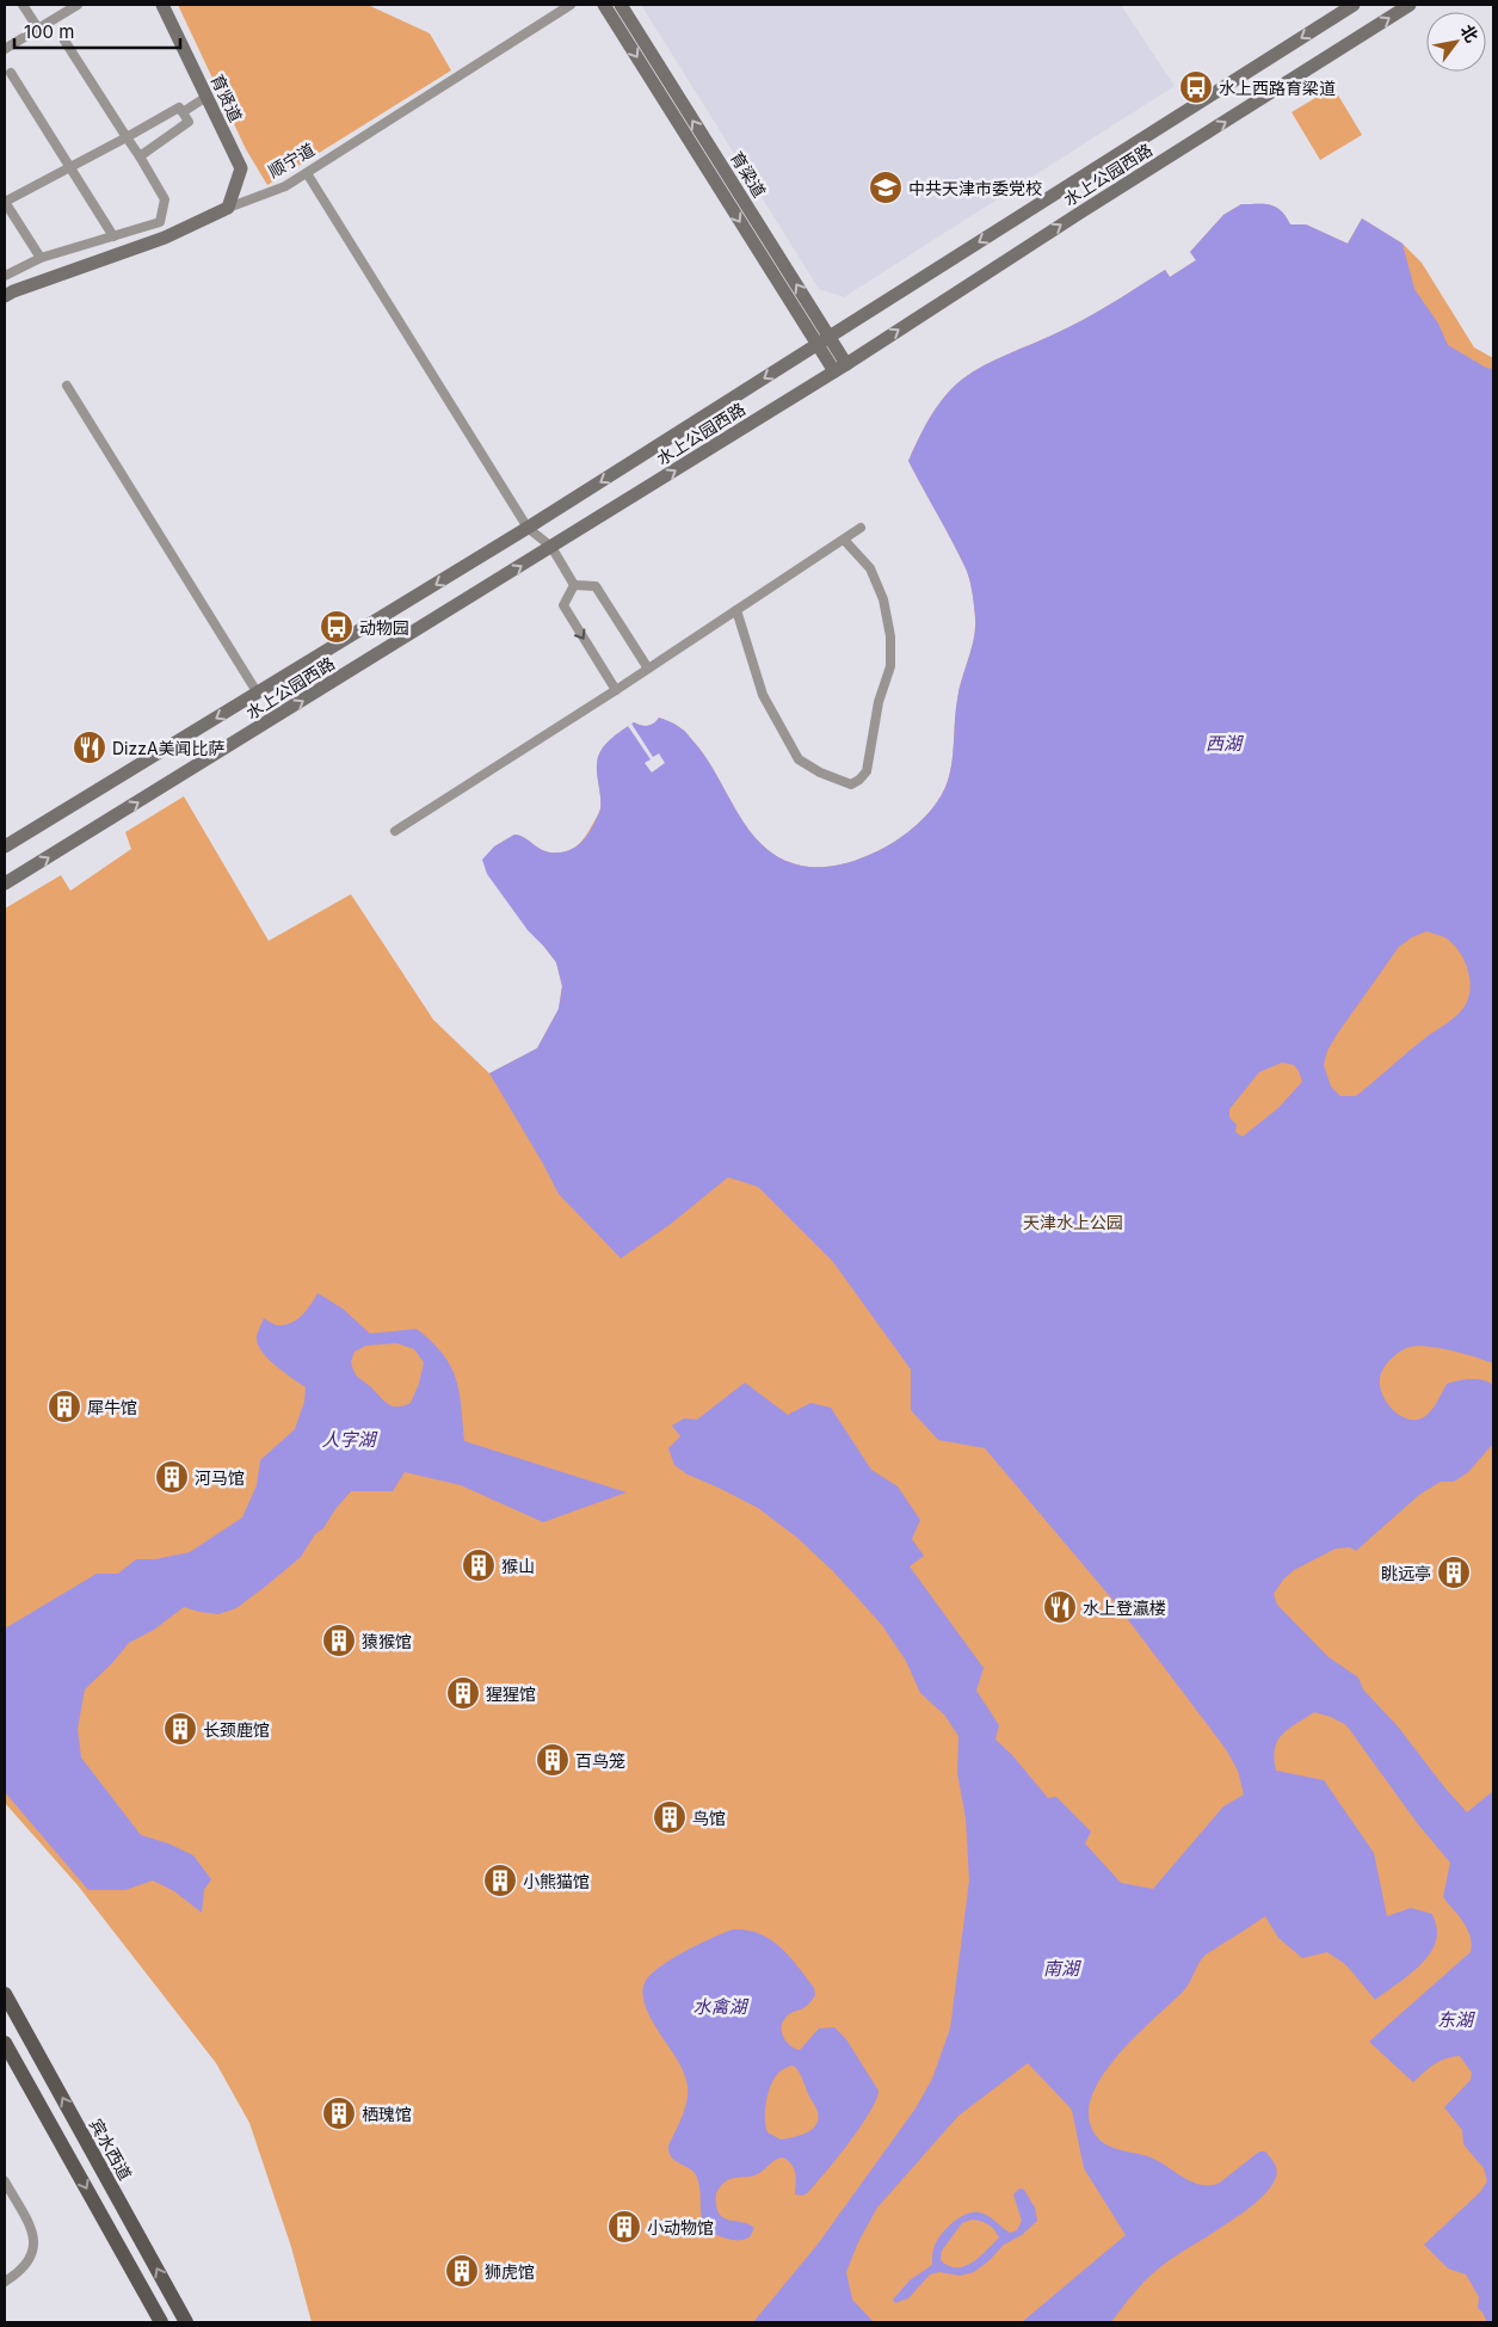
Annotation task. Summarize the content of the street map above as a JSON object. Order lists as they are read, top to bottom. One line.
{"streets":{"main road":["育贤道","顺宁道","育梁道","水上公园西路","宾水西道"]},"crossings":[["育贤道","顺宁道"],["育梁道","水上公园西路"]],"water":["西湖","人字湖","南湖","水禽湖","东湖"],"parks":["天津水上公园"],"places":{"bus stop":["水上西路育梁道","动物园"],"school or university":["中共天津市委党校"],"restaurant":["DizzA美闻比萨","水上登瀛楼"],"building":["犀牛馆","河马馆","猴山","眺远亭","猿猴馆","猩猩馆","长颈鹿馆","百鸟笼","鸟馆","小熊猫馆","栖瑰馆","小动物馆","狮虎馆"]},"scale_bar":"100 m","north":"top right"}
